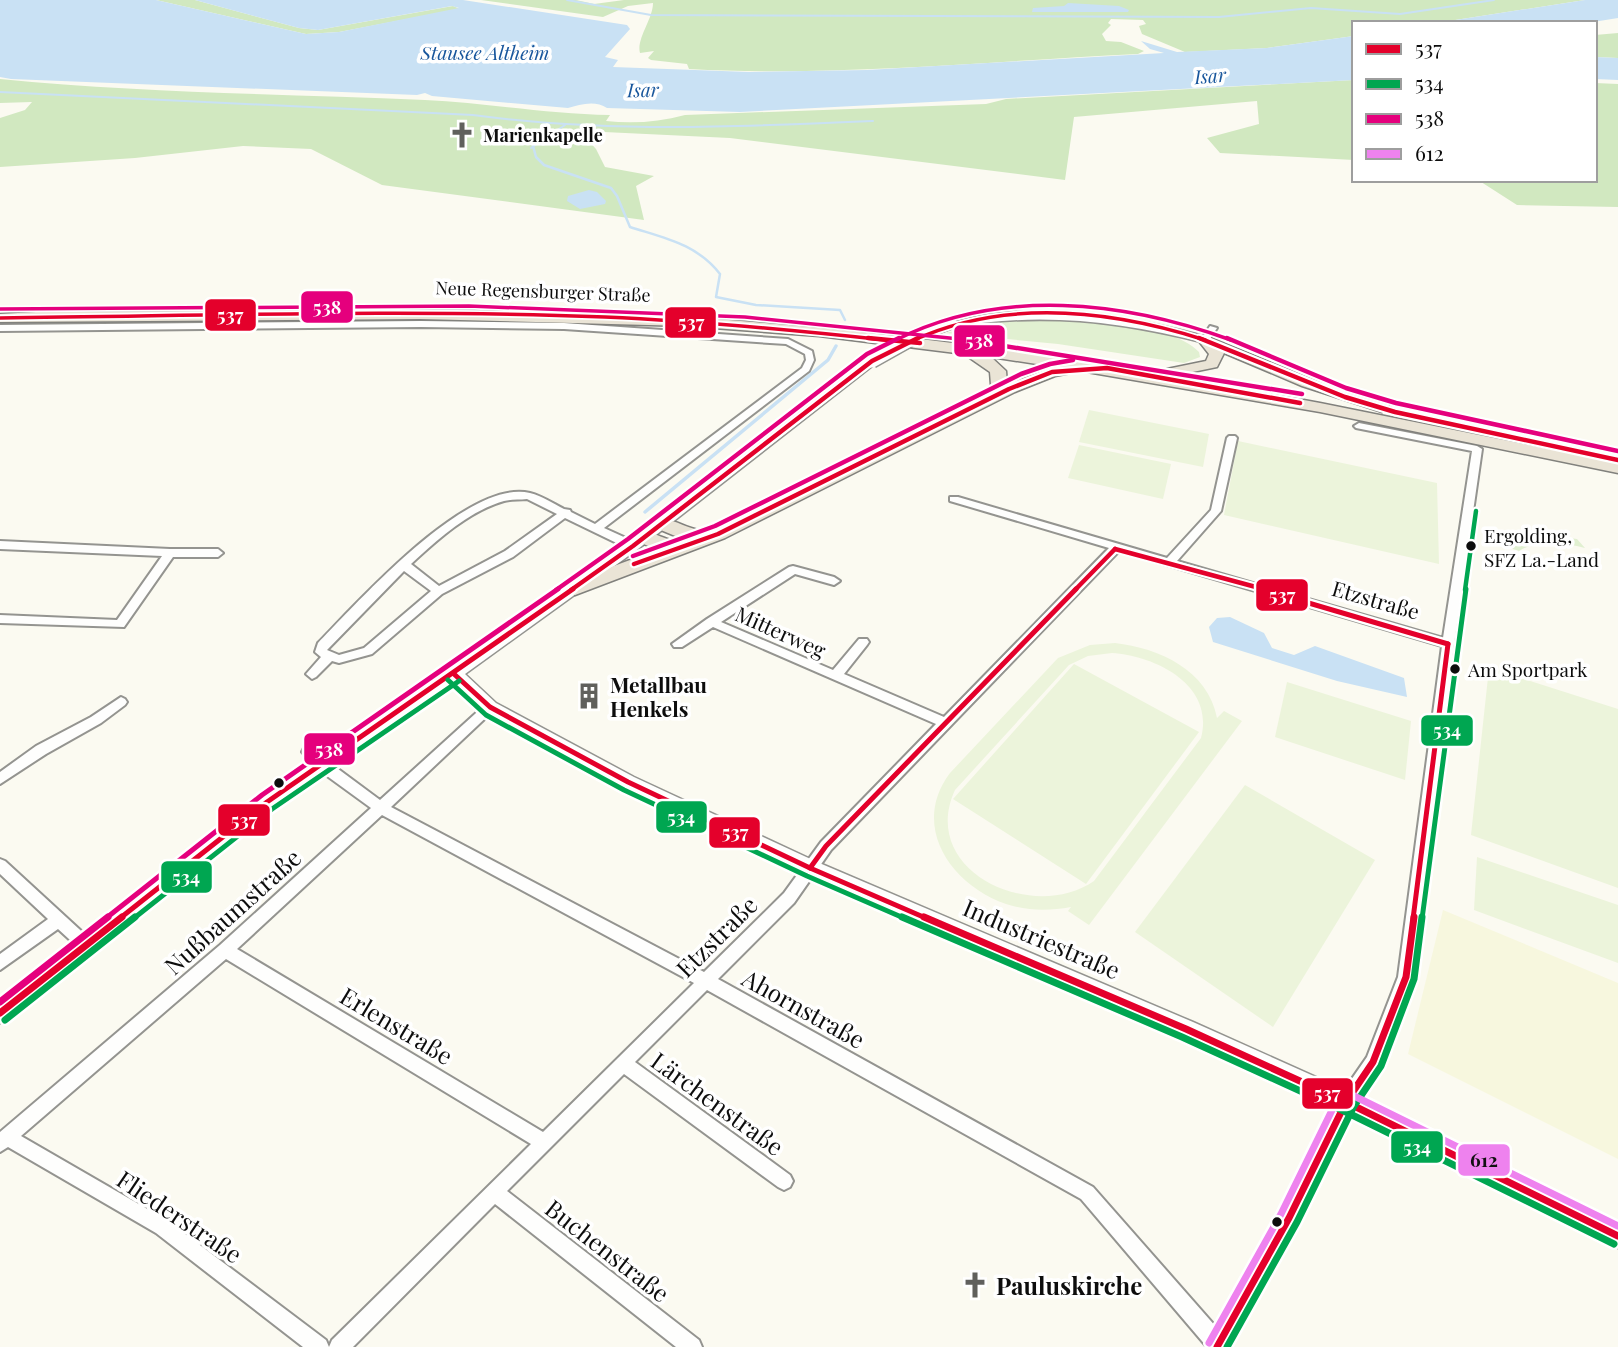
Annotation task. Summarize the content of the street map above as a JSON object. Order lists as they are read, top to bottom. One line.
{"streets":{"highway":["Neue Regensburger Straße"],"street":["Etzstraße","Mitterweg","Nußbaumstraße","Industriestraße","Ahornstraße","Erlenstraße","Lärchenstraße","Fliederstraße","Buchenstraße"]},"crossings":[["Etzstraße","Mitterweg"],["Etzstraße","Industriestraße"],["Etzstraße","Ahornstraße"],["Etzstraße","Erlenstraße"],["Etzstraße","Lärchenstraße"],["Etzstraße","Buchenstraße"],["Nußbaumstraße","Industriestraße"],["Nußbaumstraße","Ahornstraße"],["Nußbaumstraße","Erlenstraße"],["Nußbaumstraße","Fliederstraße"]],"water":["Stausee Altheim","Isar"],"places":{"church":["Marienkapelle","Pauluskirche"],"other":["Ergolding, SFZ La.-Land","Am Sportpark"],"building":["Metallbau Henkels"]},"lines":["transit line 538","transit line 537","transit line 534","transit line 612"],"legend":["537","534","538","612"]}
